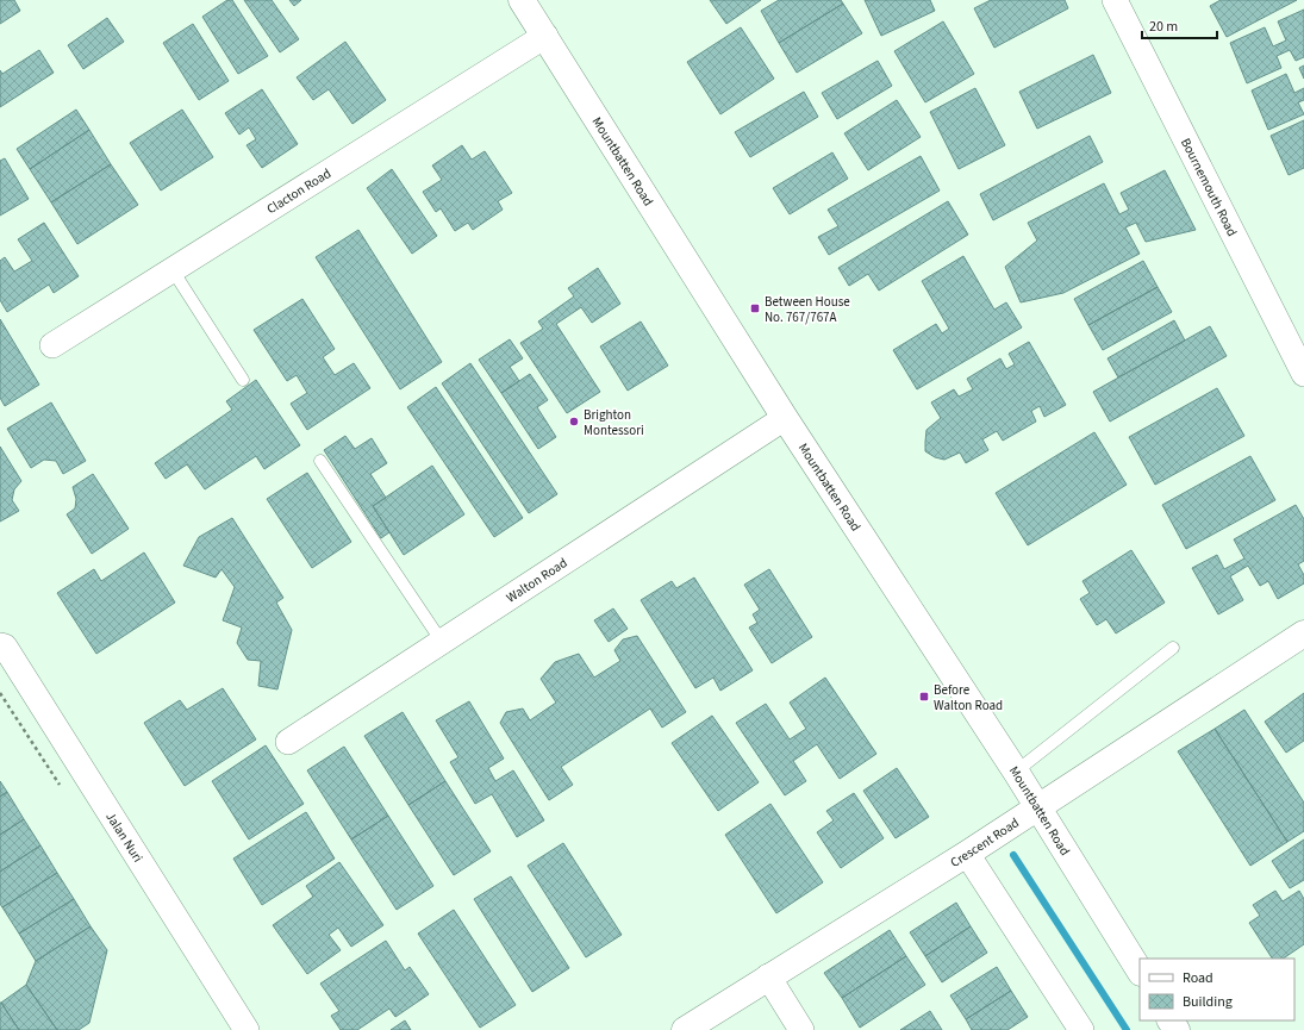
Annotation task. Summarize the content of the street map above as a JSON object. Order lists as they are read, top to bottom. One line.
{"streets":{"main road":["Mountbatten Road","Crescent Road"],"street":["Bournemouth Road","Clacton Road","Walton Road","Jalan Nuri"]},"crossings":[["Mountbatten Road","Clacton Road"],["Mountbatten Road","Walton Road"],["Mountbatten Road","Crescent Road"]],"places":{"transit":["Between House No. 767/767A","Before Walton Road"],"other":["Brighton Montessori"]},"legend":["Road","Building"],"scale_bar":"20 m"}
